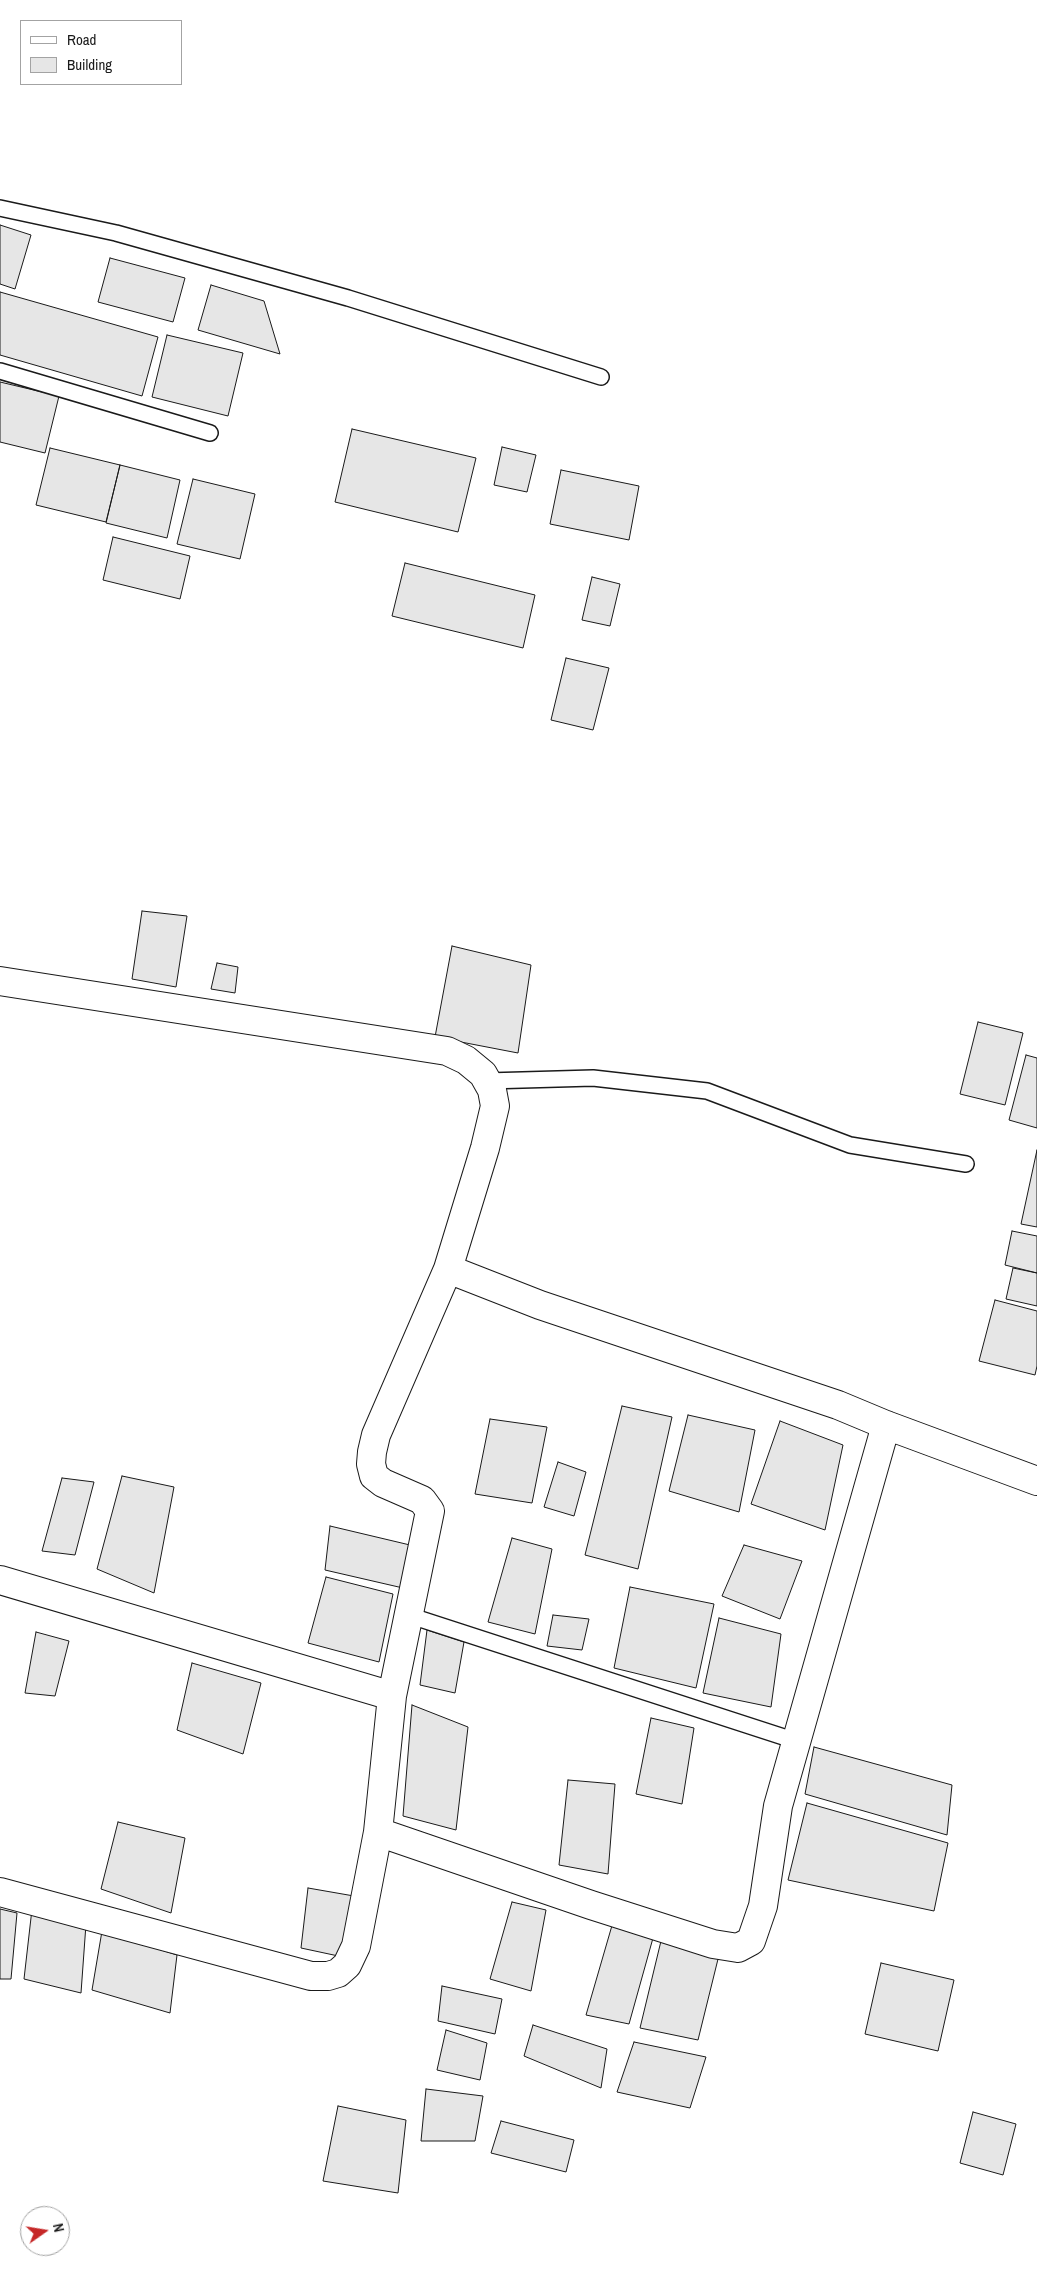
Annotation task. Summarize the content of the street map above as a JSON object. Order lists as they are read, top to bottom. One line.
{"legend":["Road","Building"],"north":"right"}
